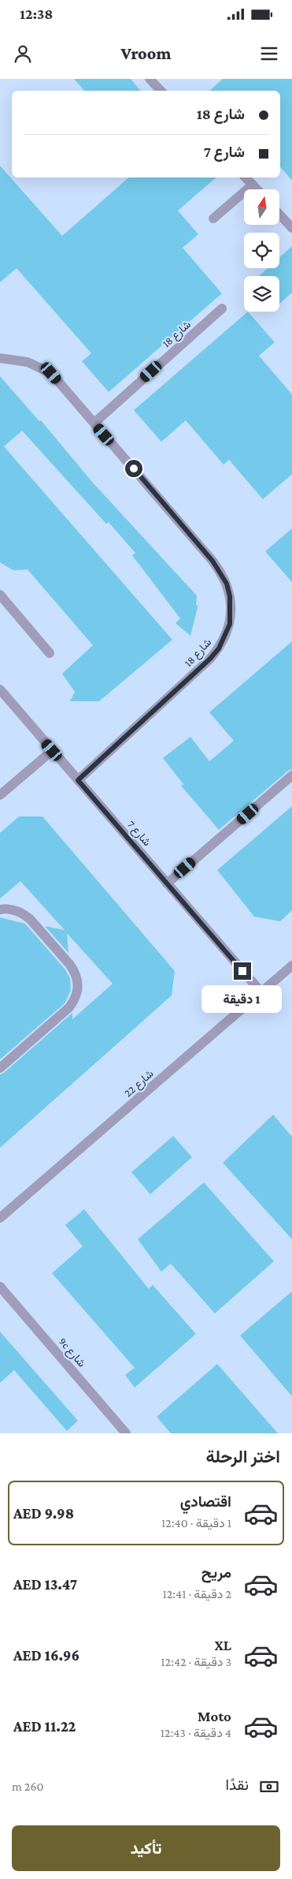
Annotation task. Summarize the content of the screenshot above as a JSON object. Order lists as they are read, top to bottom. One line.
{"streets":{"street":["شارع 18","شارع 7","شارع 22","9c شارع"]},"crossings":[["شارع 18","شارع 7"],["شارع 7","شارع 22"]],"north":"top","page":{"status":"12:38","header":"Vroom","banner":["شارع 18","شارع 7"],"bubble":"1 دقيقة","heading":"اختر الرحلة","list":[{"name":"اقتصادي","note":"1 دقيقة · 12:40","value":"AED 9.98"},{"name":"مريح","note":"2 دقيقة · 12:41","value":"AED 13.47"},{"name":"XL","note":"3 دقيقة · 12:42","value":"AED 16.96"},{"name":"Moto","note":"4 دقيقة · 12:43","value":"AED 11.22"}],"pay":["نقدًا","260 m"],"buttons":"تأكيد"}}
